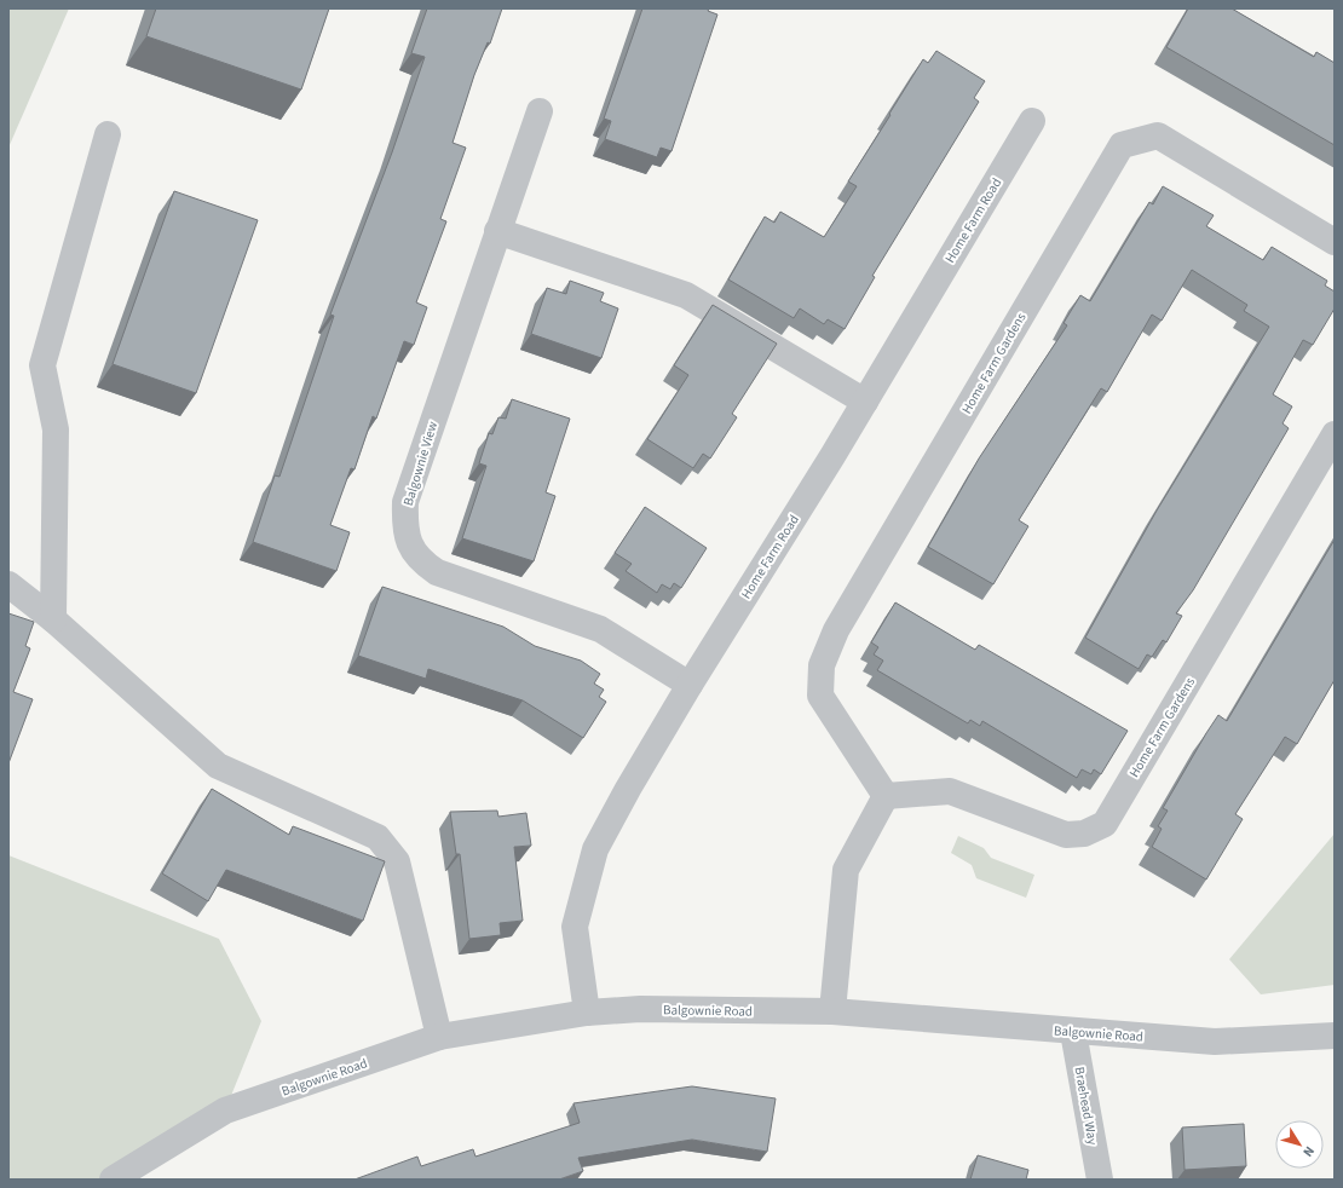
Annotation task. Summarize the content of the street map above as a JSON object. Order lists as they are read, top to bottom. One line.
{"streets":{"street":["Home Farm Road","Home Farm Gardens","Balgownie View","Balgownie Road","Braehead Way"]},"crossings":[["Home Farm Road","Balgownie View"],["Home Farm Road","Balgownie Road"],["Balgownie Road","Braehead Way"]],"north":"bottom right"}
